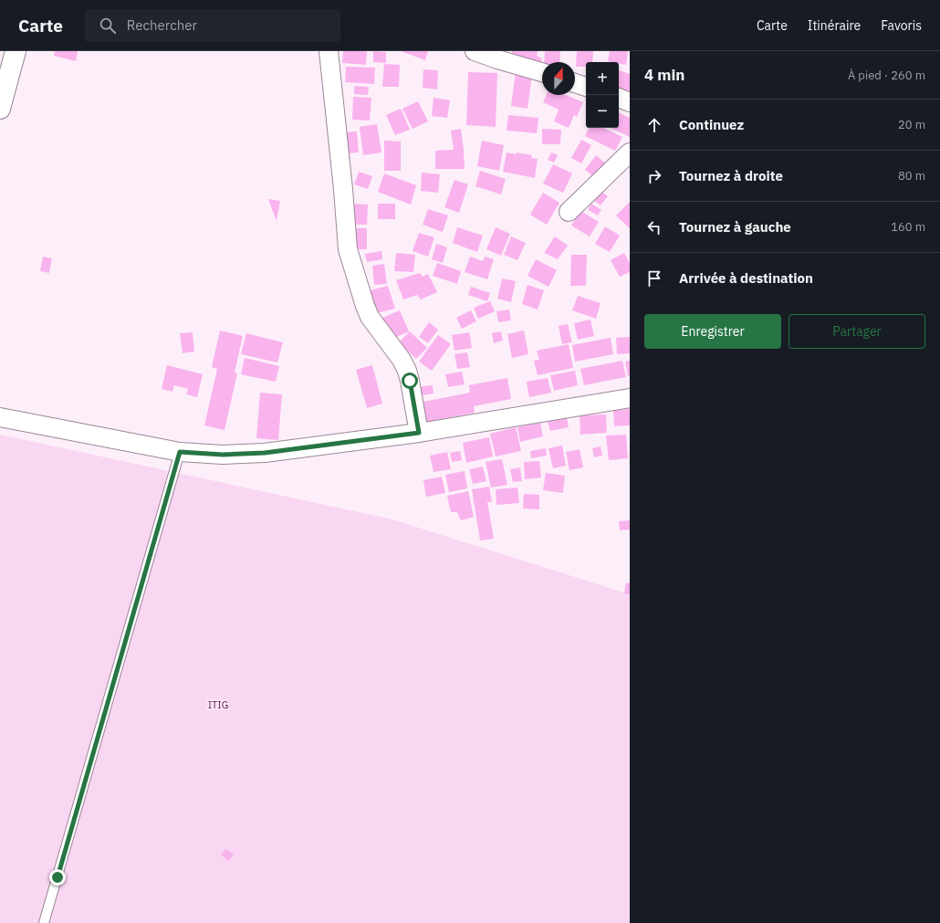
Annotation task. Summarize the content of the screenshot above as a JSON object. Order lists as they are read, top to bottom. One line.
{"parks":["ITIG"],"north":"top","page":{"header":"Carte","search":"Rechercher","nav":["Carte","Itinéraire","Favoris"],"heading":["4 min","À pied · 260 m"],"map_buttons":["+","−"],"list":[["Continuez","20 m"],["Tournez à droite","80 m"],["Tournez à gauche","160 m"],"Arrivée à destination"],"buttons":["Enregistrer","Partager"]}}
